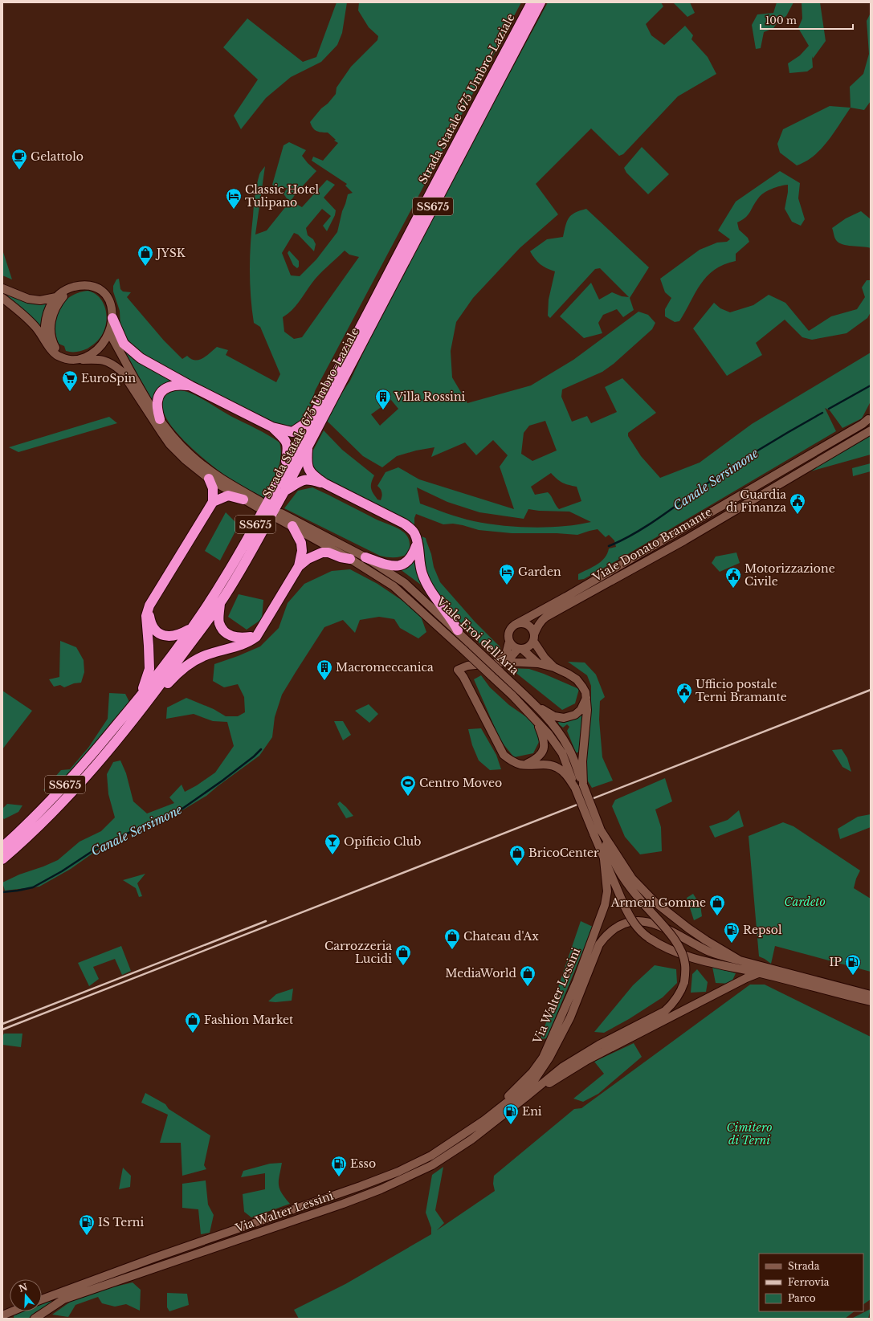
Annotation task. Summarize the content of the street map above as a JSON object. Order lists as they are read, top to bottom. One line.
{"streets":{"highway":["Strada Statale 675 Umbro-Laziale","SS675"],"main road":["Viale Donato Bramante","Viale Eroi dell'Aria","Via Walter Lessini"]},"water":["Canale Sersimone"],"parks":["Cardeto","Cimitero di Terni"],"places":{"cafe":["Gelattolo"],"hotel":["Classic Hotel Tulipano","Garden"],"shop":["JYSK","BricoCenter","Armeni Gomme","Chateau d'Ax","Carrozzeria Lucidi","MediaWorld","Fashion Market"],"supermarket":["EuroSpin"],"building":["Villa Rossini","Macromeccanica"],"public building":["Guardia di Finanza","Motorizzazione Civile","Ufficio postale Terni Bramante"],"sports":["Centro Moveo"],"bar":["Opificio Club"],"fuel station":["Repsol","IP","Eni","Esso","IS Terni"]},"legend":["Strada","Ferrovia","Parco"],"scale_bar":"100 m","north":"top"}
